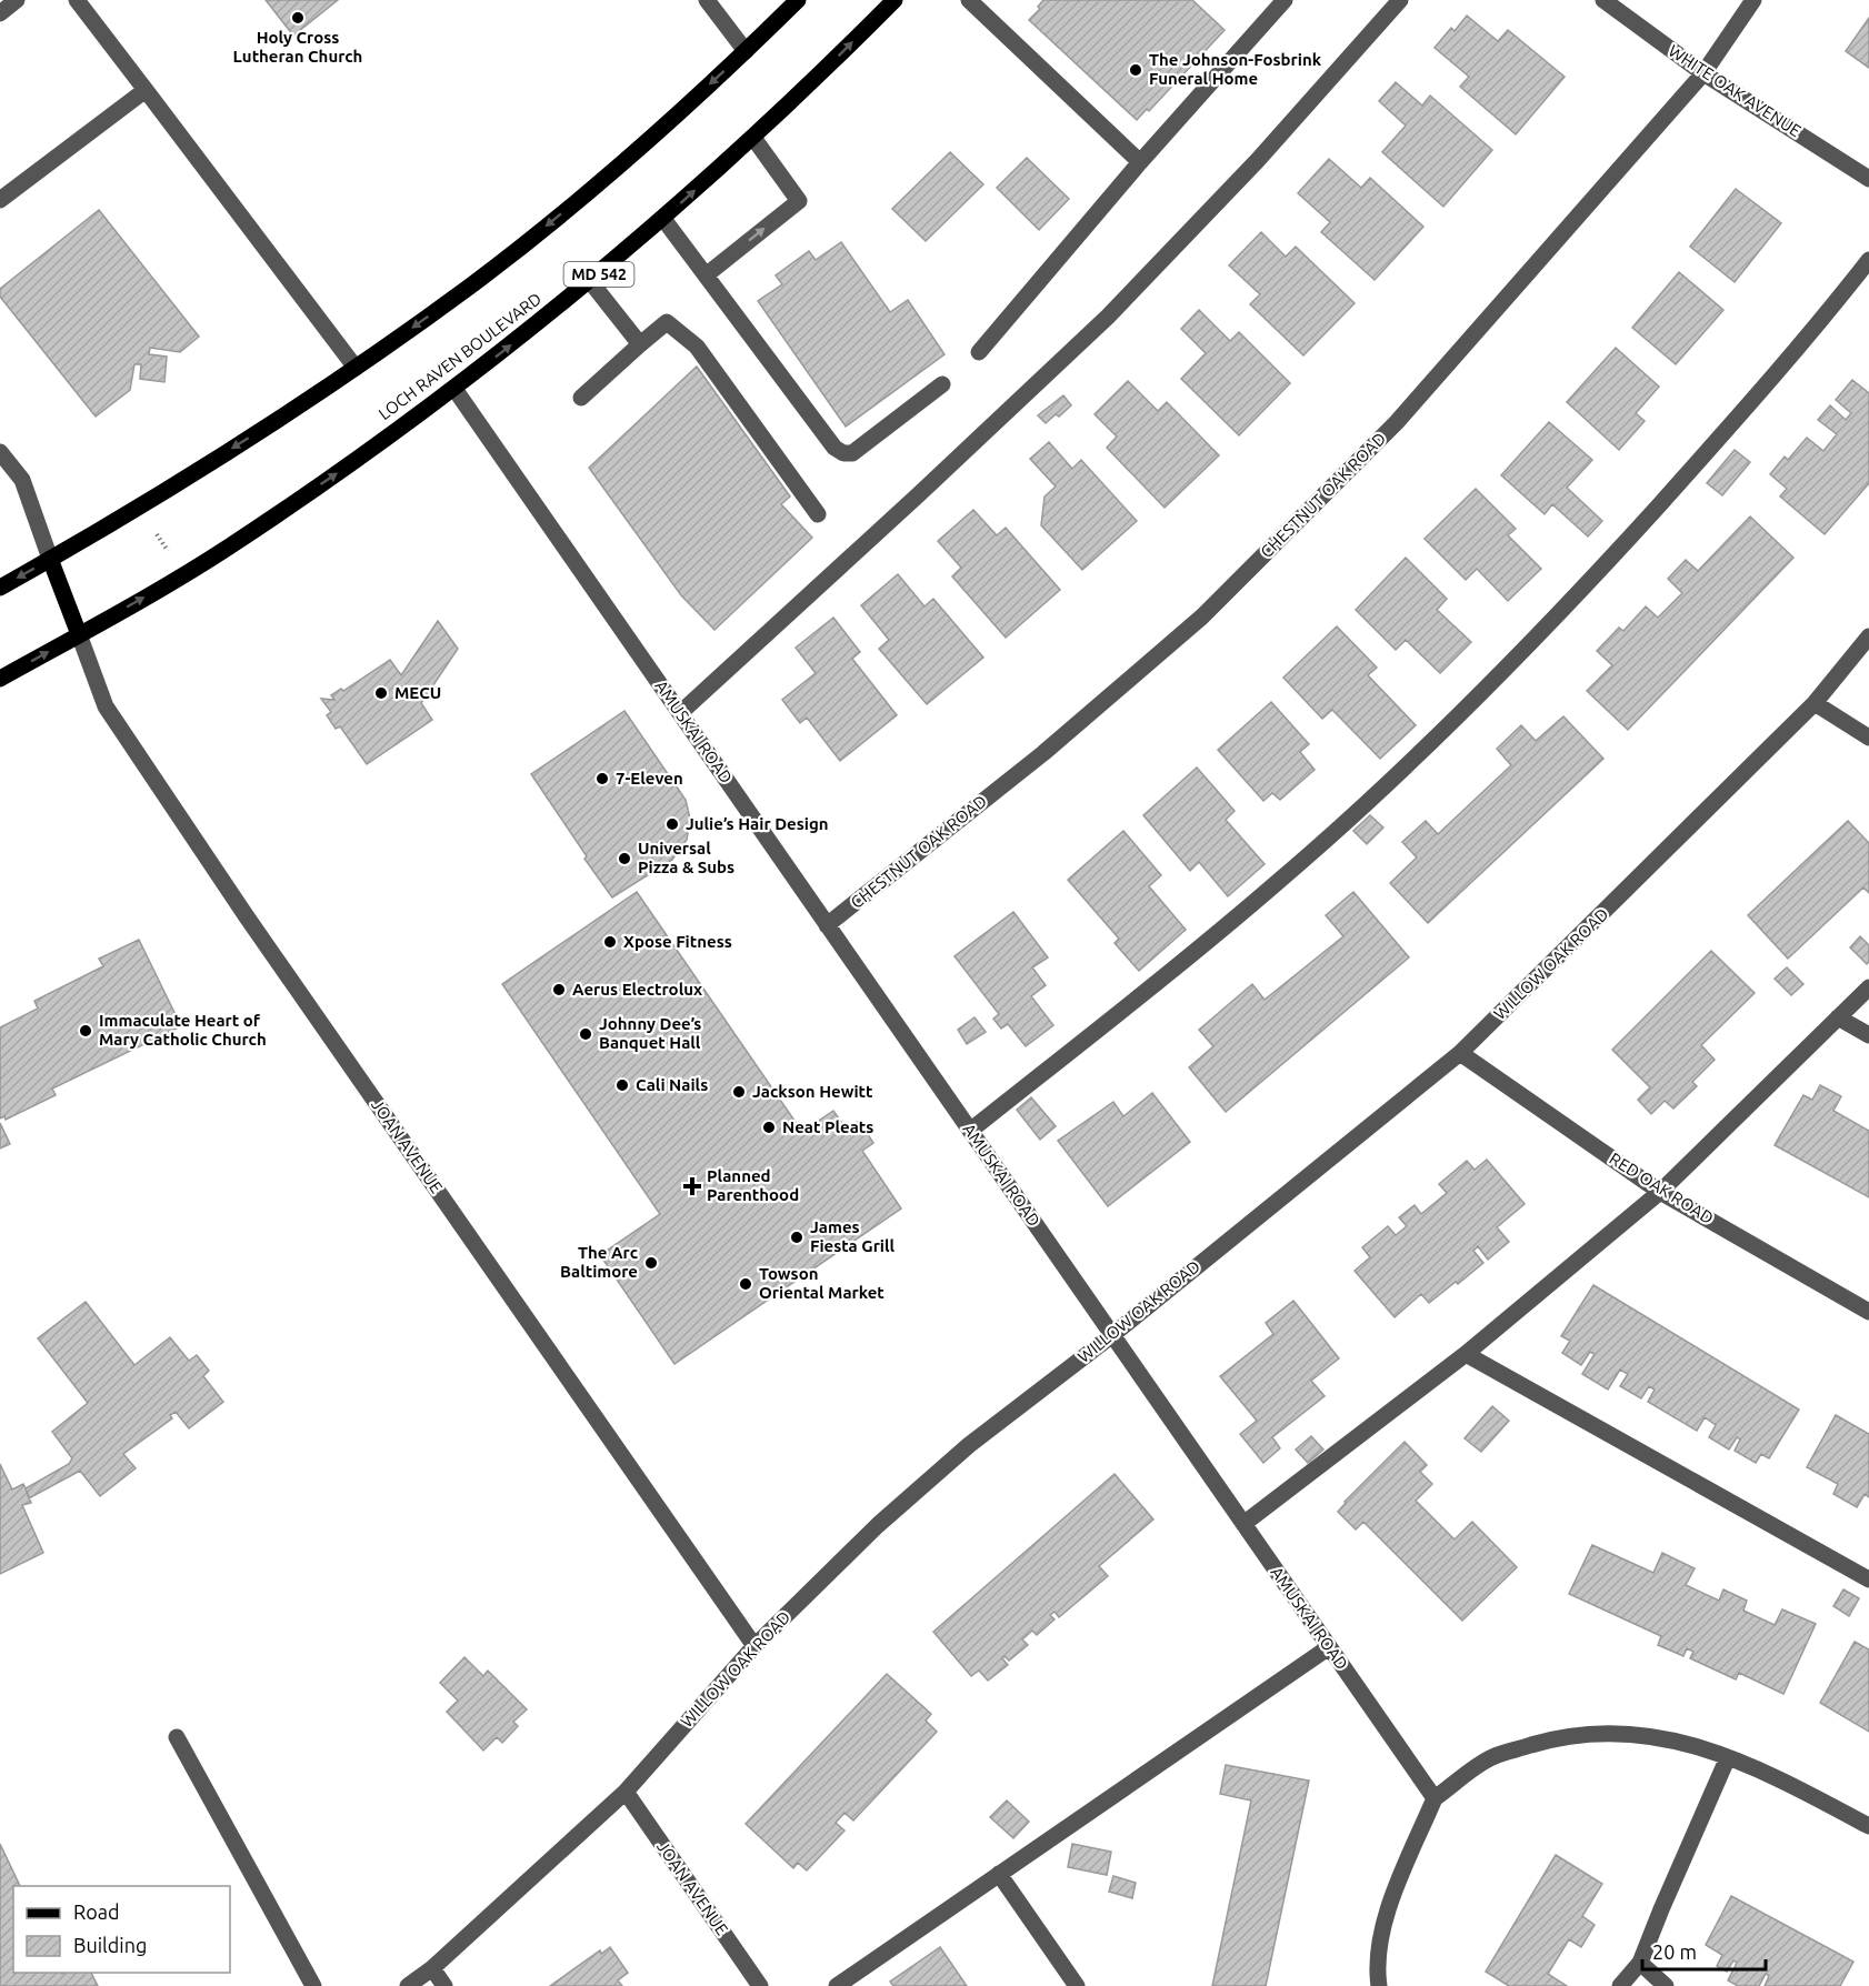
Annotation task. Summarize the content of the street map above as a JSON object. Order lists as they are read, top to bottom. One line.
{"streets":{"main road":["MD 542","LOCH RAVEN BOULEVARD"],"street":["WHITE OAK AVENUE","CHESTNUT OAK ROAD","AMUSKAI ROAD","WILLOW OAK ROAD","JOAN AVENUE","RED OAK ROAD"]},"crossings":[["WHITE OAK AVENUE","CHESTNUT OAK ROAD"],["LOCH RAVEN BOULEVARD","AMUSKAI ROAD"],["LOCH RAVEN BOULEVARD","JOAN AVENUE"],["CHESTNUT OAK ROAD","AMUSKAI ROAD"],["AMUSKAI ROAD","WILLOW OAK ROAD"],["WILLOW OAK ROAD","JOAN AVENUE"],["WILLOW OAK ROAD","RED OAK ROAD"]],"places":{"other":["Holy Cross Lutheran Church","The Johnson-Fosbrink Funeral Home","MECU","7-Eleven","Julie’s Hair Design","Universal Pizza & Subs","Xpose Fitness","Aerus Electrolux","Immaculate Heart of Mary Catholic Church","Johnny Dee’s Banquet Hall","Cali Nails","Jackson Hewitt","Neat Pleats","James Fiesta Grill","The Arc Baltimore","Towson Oriental Market"],"health":["Planned Parenthood"]},"legend":["Road","Building"],"scale_bar":"20 m"}
